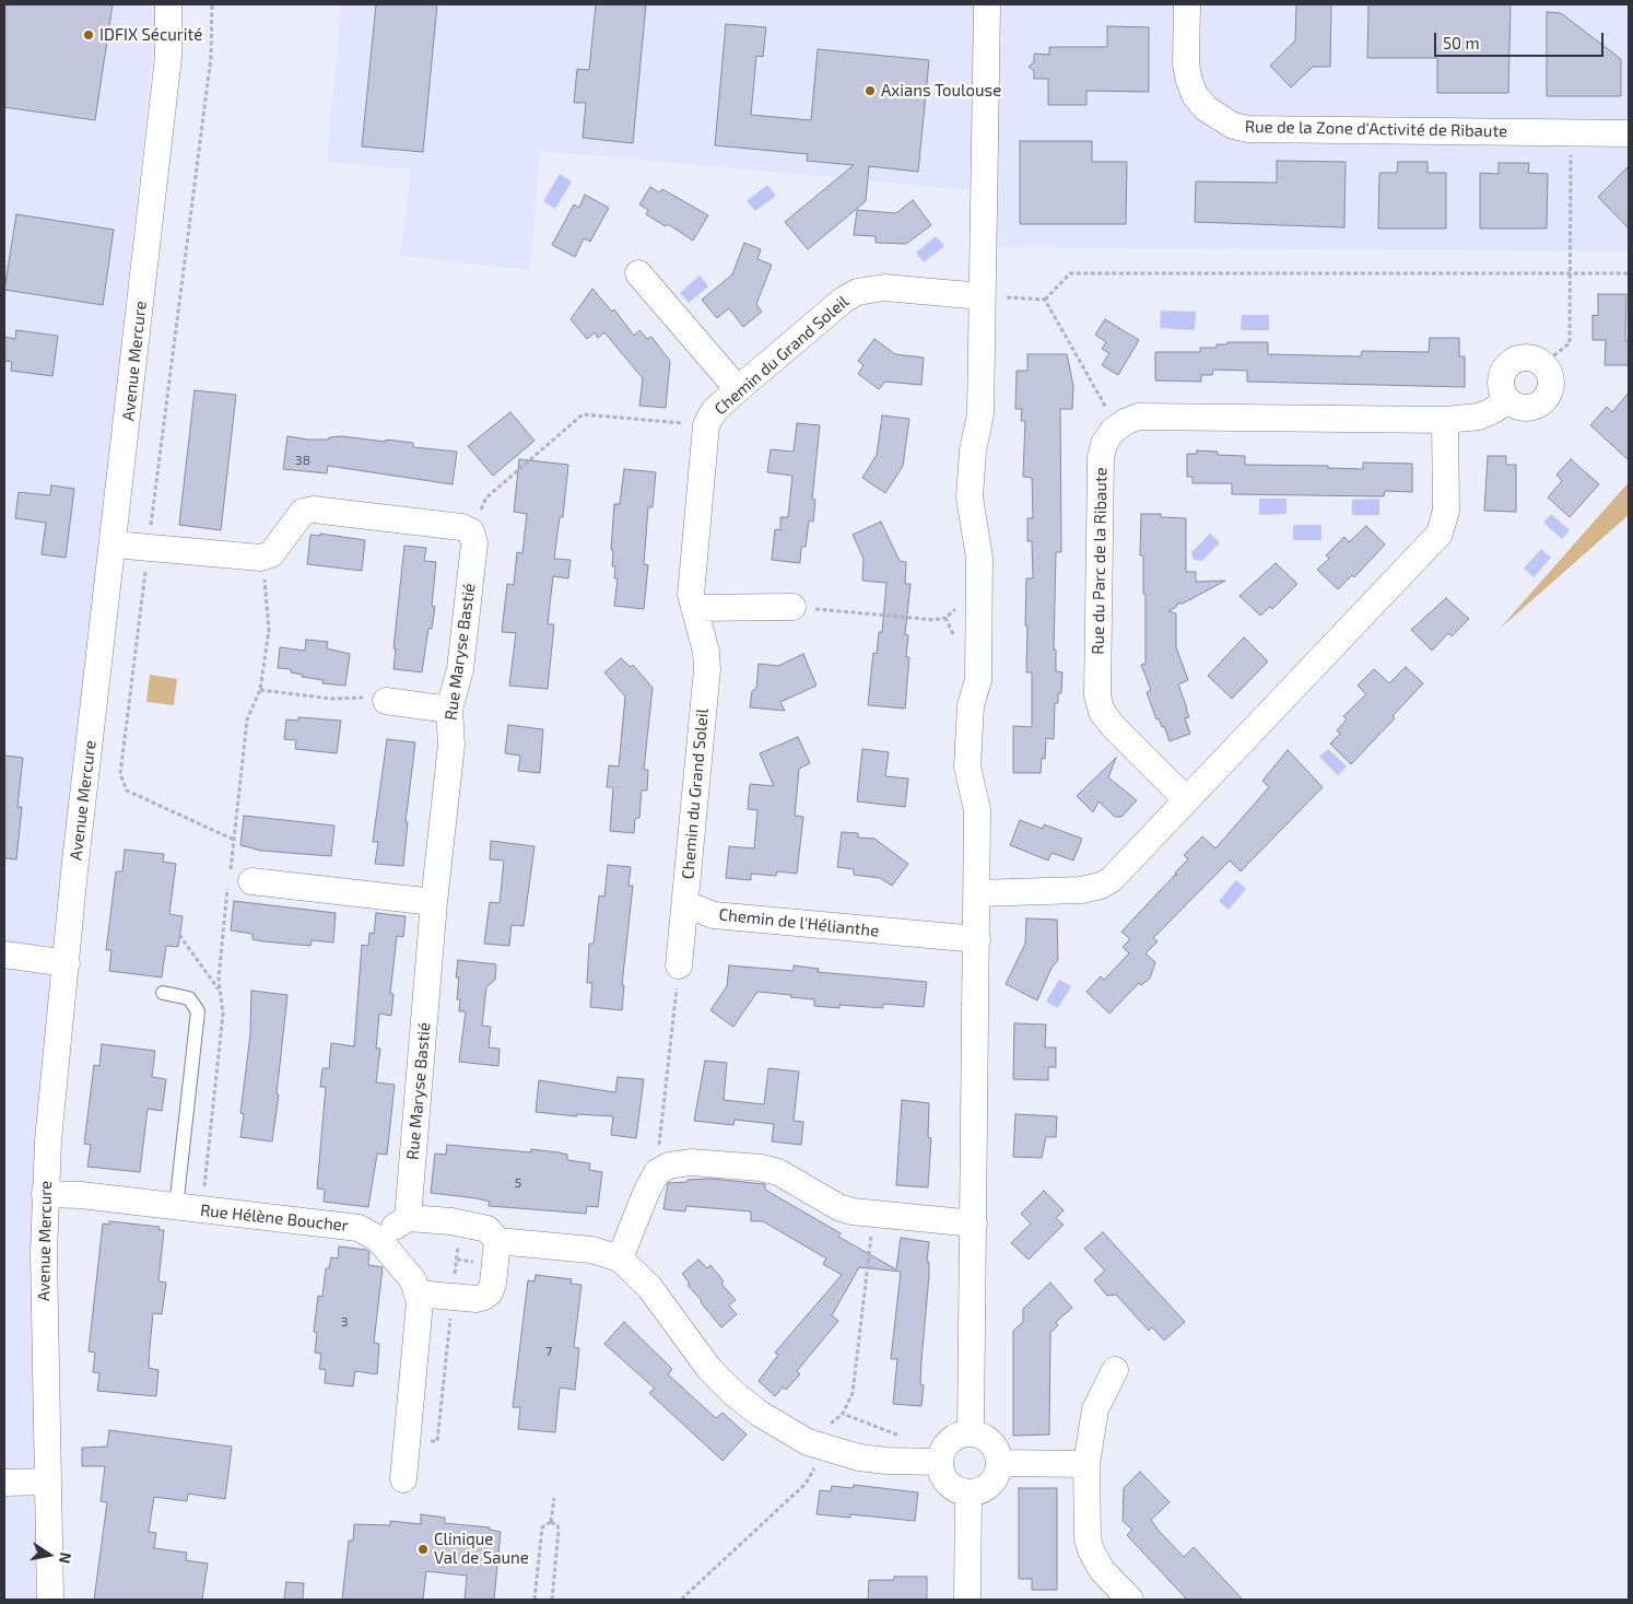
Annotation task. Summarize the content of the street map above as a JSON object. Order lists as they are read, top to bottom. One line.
{"streets":{"street":["Rue de la Zone d'Activité de Ribaute","Chemin du Grand Soleil","Avenue Mercure","Rue du Parc de la Ribaute","Rue Maryse Bastié","Chemin de l'Hélianthe","Rue Hélène Boucher"]},"crossings":[["Chemin du Grand Soleil","Chemin de l'Hélianthe"],["Avenue Mercure","Rue Hélène Boucher"]],"places":["IDFIX Sécurité","Axians Toulouse","Clinique Val de Saune"],"house_numbers":["38","5","3","7"],"scale_bar":"50 m","north":"right"}
